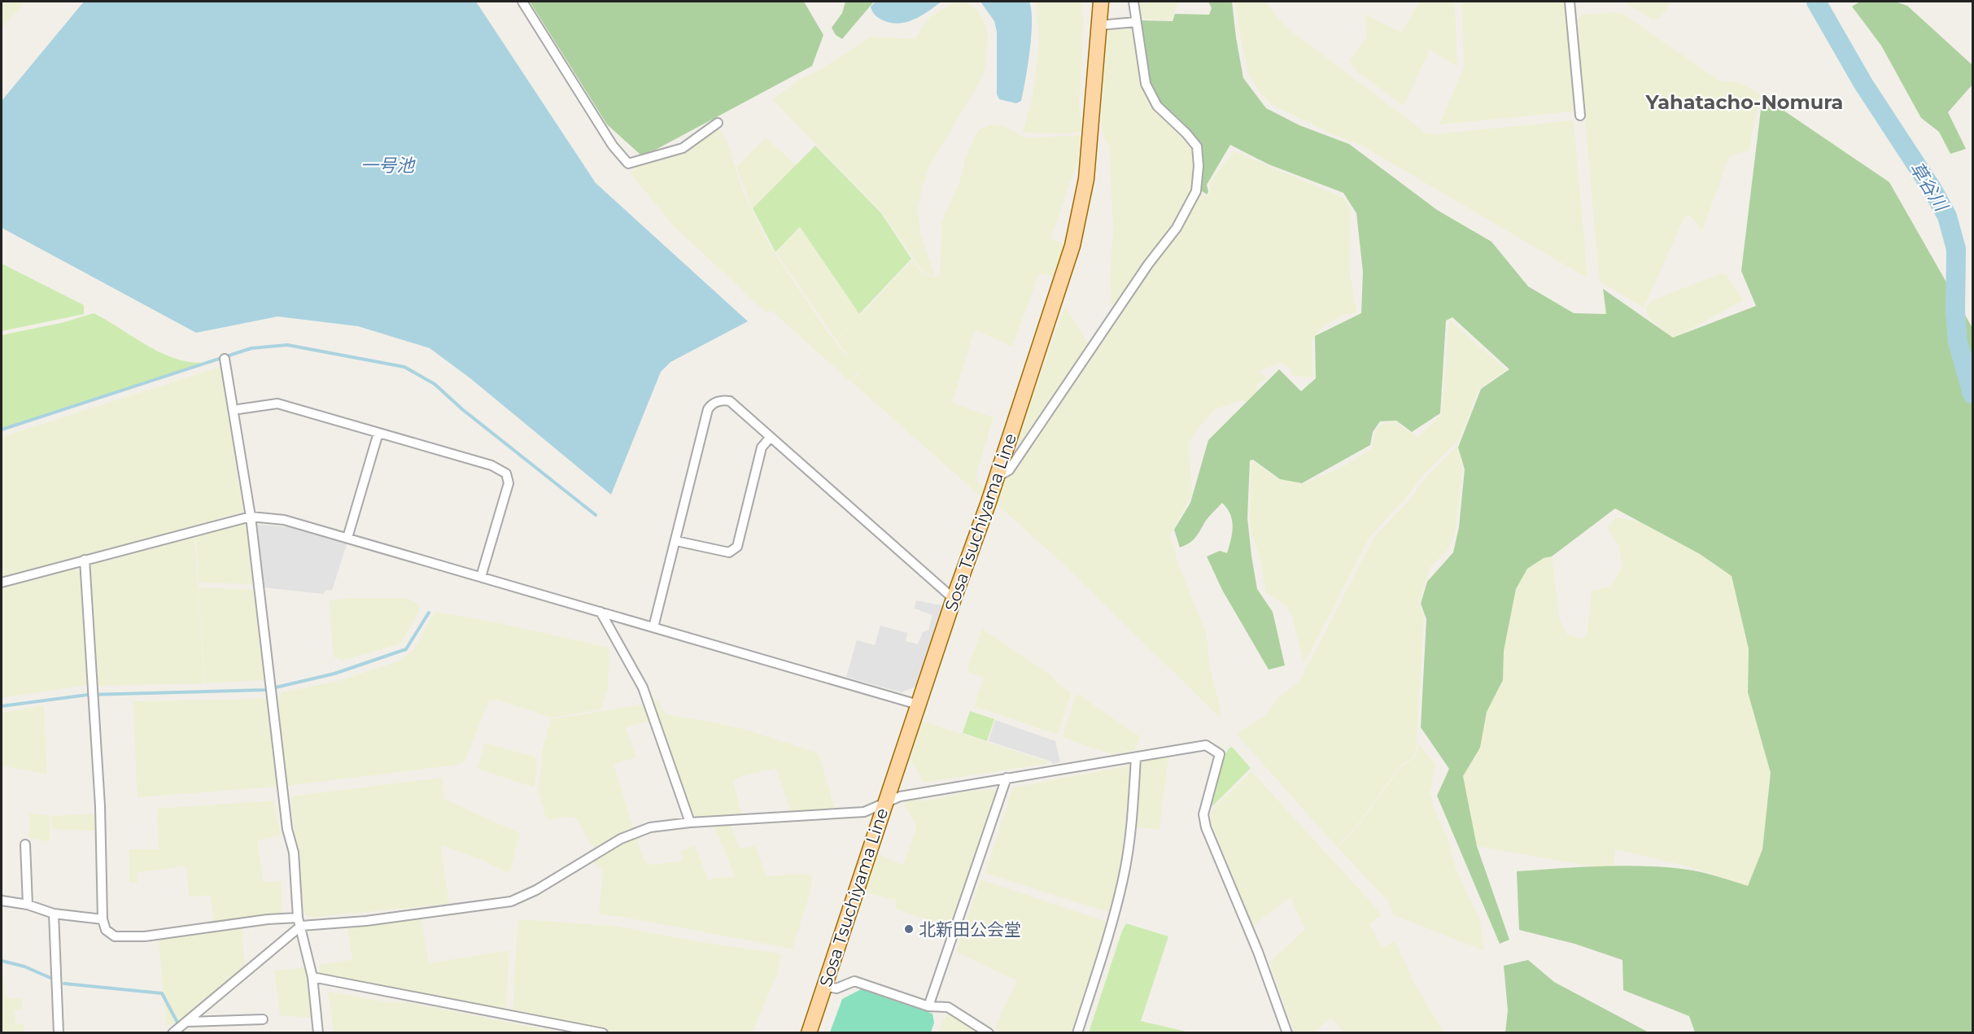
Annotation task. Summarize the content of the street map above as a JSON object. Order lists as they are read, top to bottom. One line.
{"streets":{"main road":["Sosa Tsuchiyama Line"]},"districts":["Yahatacho-Nomura"],"water":["一号池","草谷川"],"places":["北新田公会堂"]}
